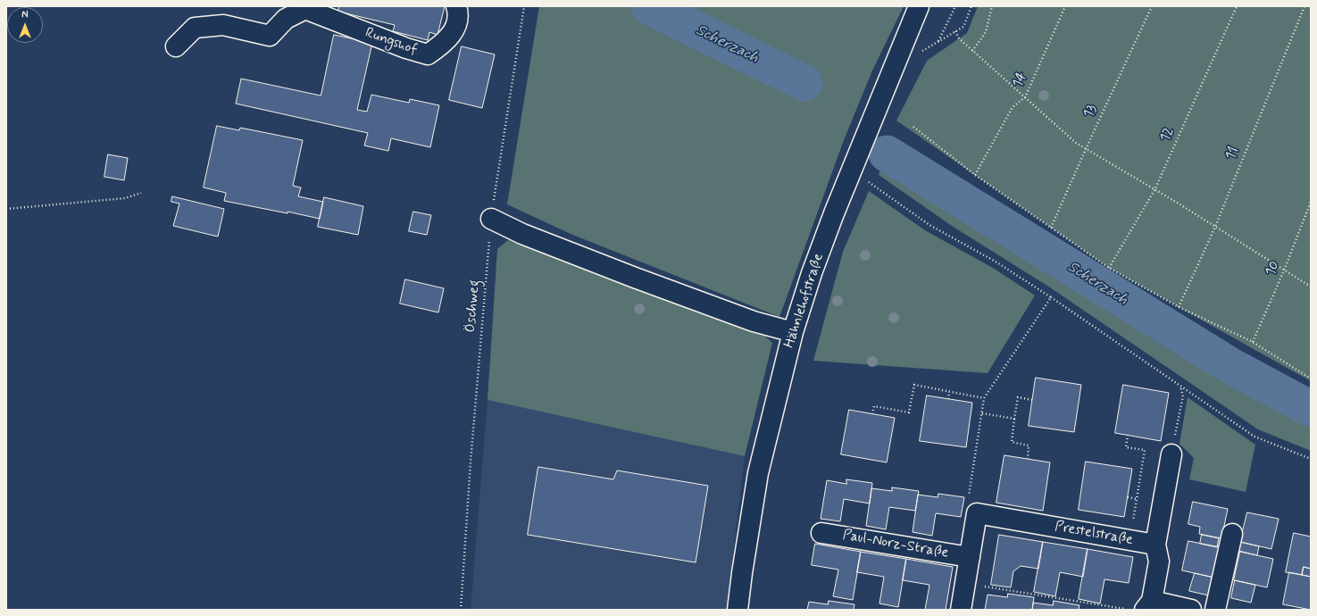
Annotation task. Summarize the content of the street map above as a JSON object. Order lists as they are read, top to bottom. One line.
{"streets":{"street":["Rungshof","Hähnlehofstraße","Prestelstraße","Paul-Norz-Straße"],"path":["14","13","12","11","10","Öschweg"]},"crossings":[["Prestelstraße","Paul-Norz-Straße"]],"water":["Scherzach"],"north":"top"}
